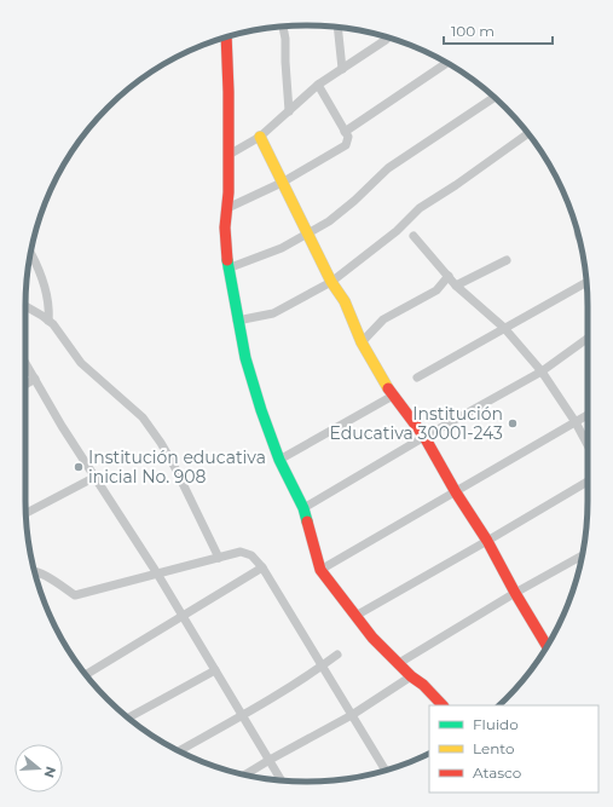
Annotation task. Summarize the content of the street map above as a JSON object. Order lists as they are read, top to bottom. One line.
{"places":["Institución Educativa 30001-243","Institución educativa inicial No. 908"],"legend":["Fluido","Lento","Atasco"],"scale_bar":"100 m","north":"right"}
